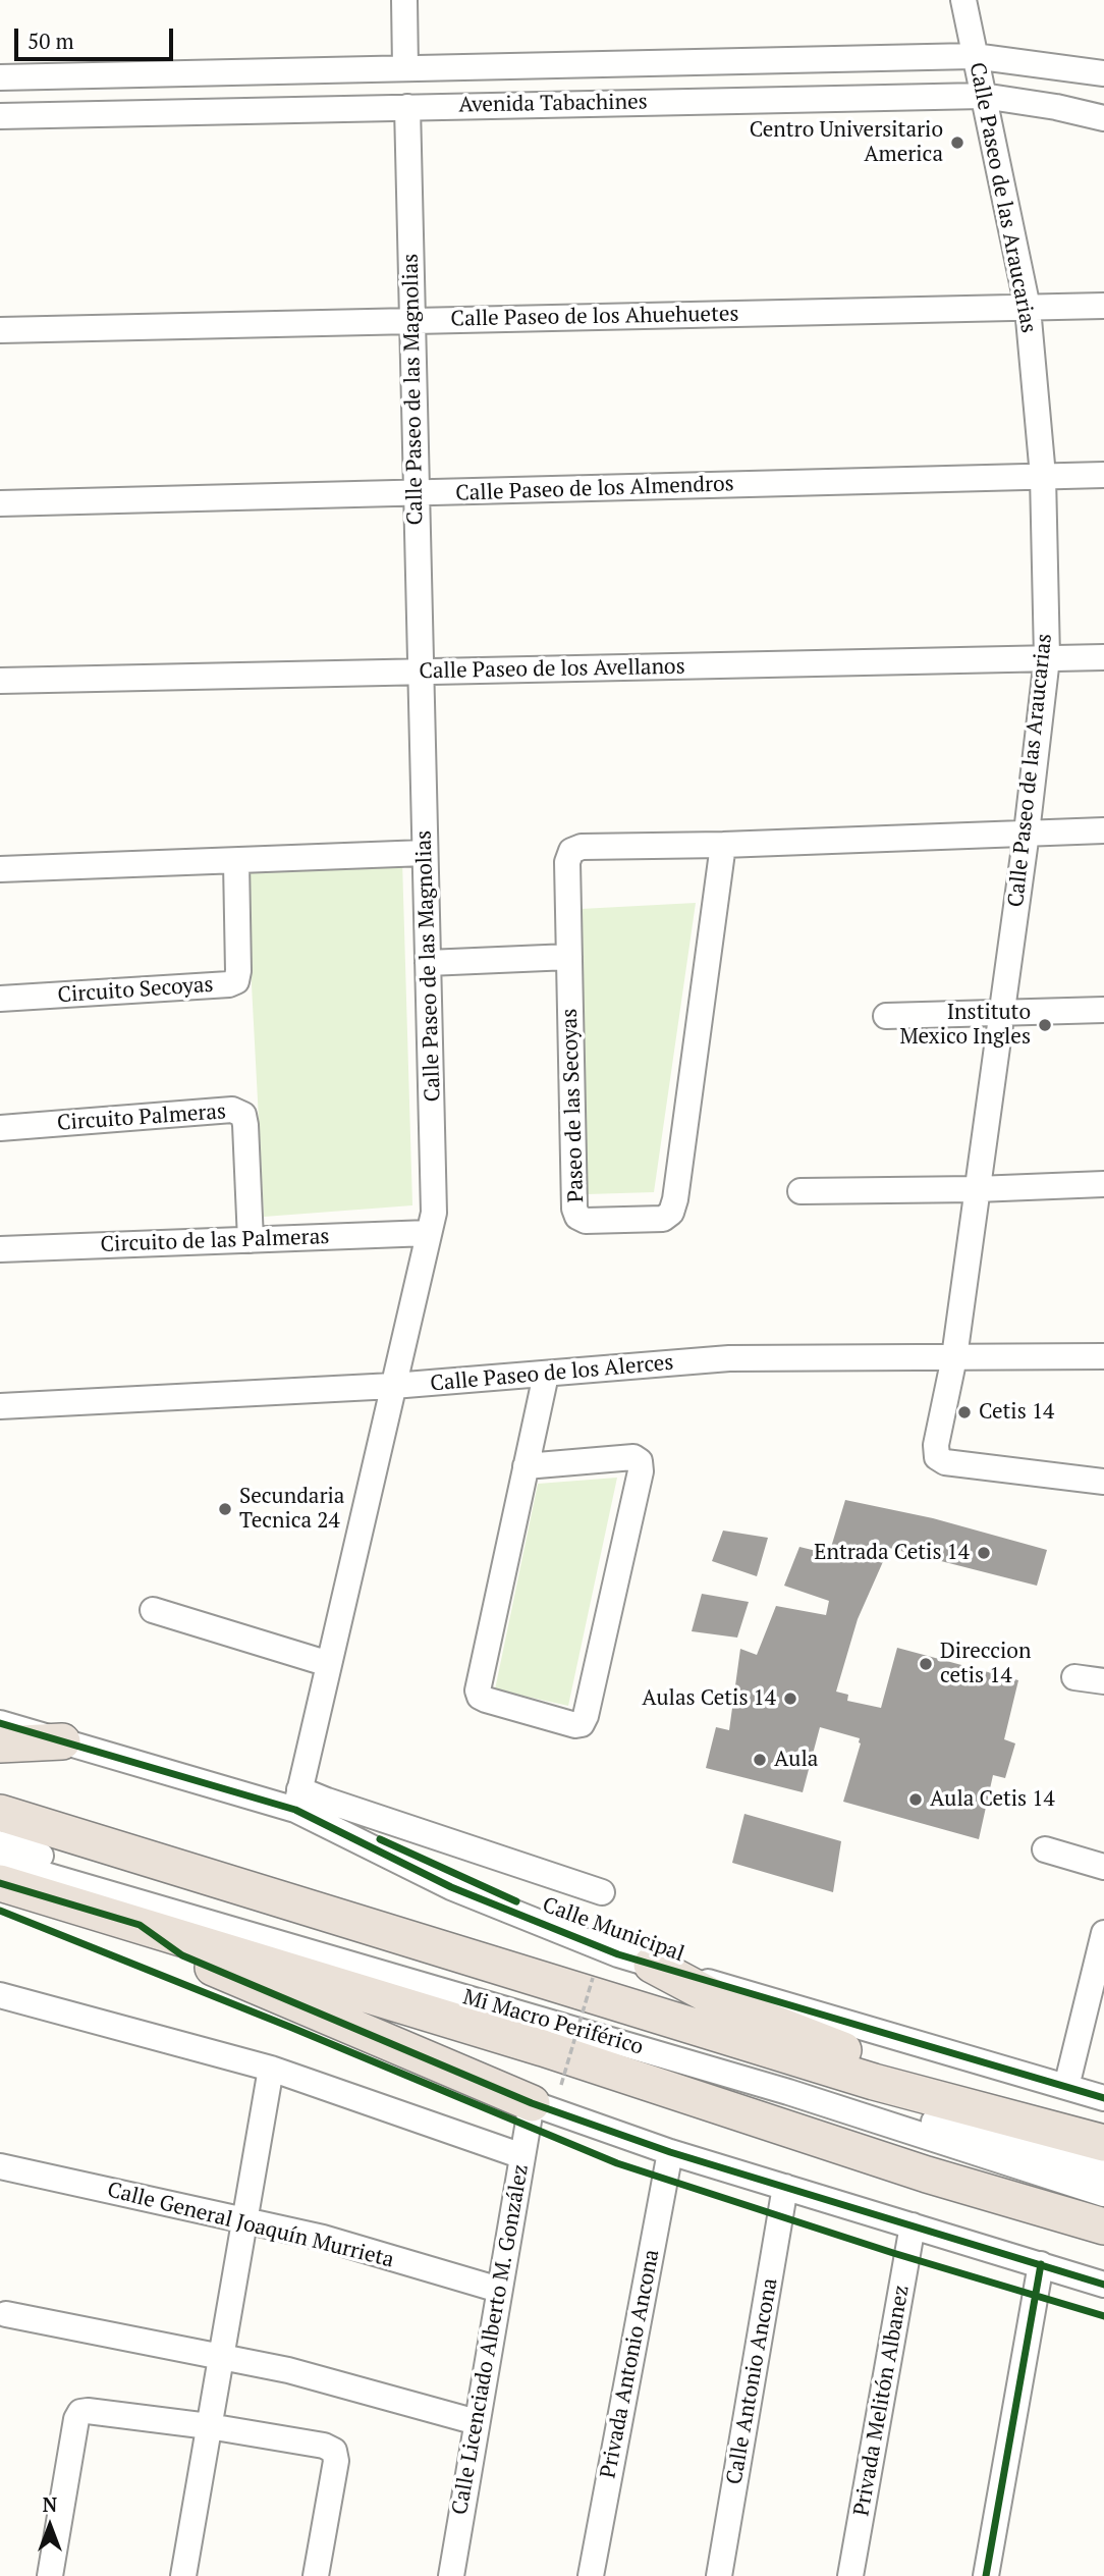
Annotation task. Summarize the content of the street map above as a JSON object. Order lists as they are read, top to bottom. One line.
{"streets":{"street":["Avenida Tabachines","Calle Paseo de las Araucarias","Calle Paseo de los Ahuehuetes","Calle Paseo de las Magnolias","Calle Paseo de los Almendros","Calle Paseo de los Avellanos","Circuito Secoyas","Paseo de las Secoyas","Circuito Palmeras","Circuito de las Palmeras","Calle Paseo de los Alerces","Calle Municipal","Mi Macro Periférico","Calle General Joaquín Murrieta","Calle Licenciado Alberto M. González","Privada Antonio Ancona","Calle Antonio Ancona","Privada Melitón Albanez"]},"crossings":[["Avenida Tabachines","Calle Paseo de las Araucarias"],["Avenida Tabachines","Calle Paseo de las Magnolias"],["Calle Paseo de las Araucarias","Calle Paseo de los Ahuehuetes"],["Calle Paseo de las Araucarias","Calle Paseo de los Almendros"],["Calle Paseo de las Araucarias","Calle Paseo de los Avellanos"],["Calle Paseo de las Araucarias","Paseo de las Secoyas"],["Calle Paseo de las Araucarias","Calle Paseo de los Alerces"],["Calle Paseo de los Ahuehuetes","Calle Paseo de las Magnolias"],["Calle Paseo de las Magnolias","Calle Paseo de los Almendros"],["Calle Paseo de las Magnolias","Calle Paseo de los Avellanos"],["Calle Paseo de las Magnolias","Circuito de las Palmeras"],["Calle Paseo de las Magnolias","Calle Paseo de los Alerces"],["Calle Paseo de las Magnolias","Calle Municipal"],["Circuito Palmeras","Circuito de las Palmeras"],["Calle General Joaquín Murrieta","Calle Licenciado Alberto M. González"]],"places":["Centro Universitario America","Instituto Mexico Ingles","Cetis 14","Secundaria Tecnica 24","Entrada Cetis 14","Direccion cetis 14","Aulas Cetis 14","Aula","Aula Cetis 14"],"scale_bar":"50 m","north":"top"}
